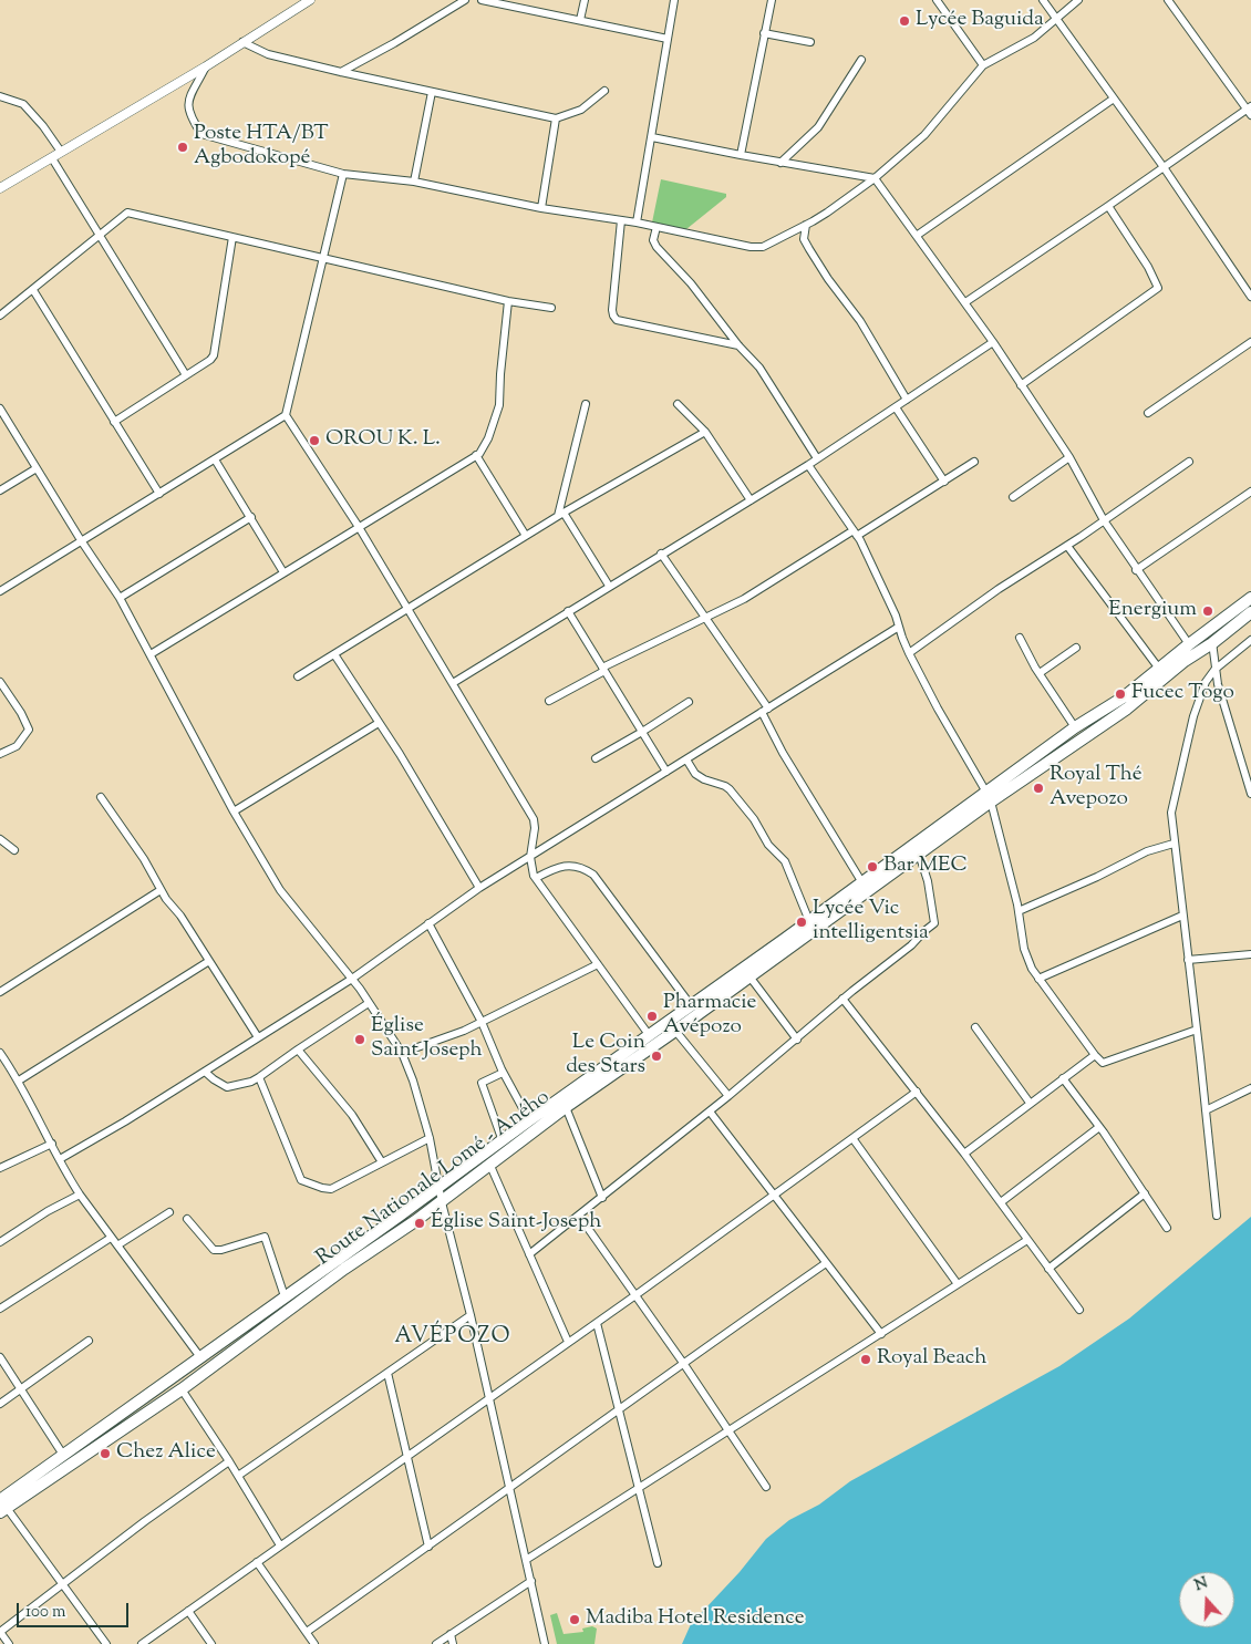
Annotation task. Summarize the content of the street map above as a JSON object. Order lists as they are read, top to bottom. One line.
{"streets":{"highway":["Route Nationale Lomé - Aného"]},"districts":["AVÉPOZO"],"places":["Lycée Baguida","Poste HTA/BT Agbodokopé","OROU K. L.","Energium","Fucec Togo","Royal Thé Avepozo","Bar MEC","Lycée Vic intelligentsia","Pharmacie Avépozo","Église Saint Joseph","Le Coin des Stars","Église Saint-Joseph","Royal Beach","Chez Alice","Madiba Hotel Residence"],"scale_bar":"100 m","north":"top"}
